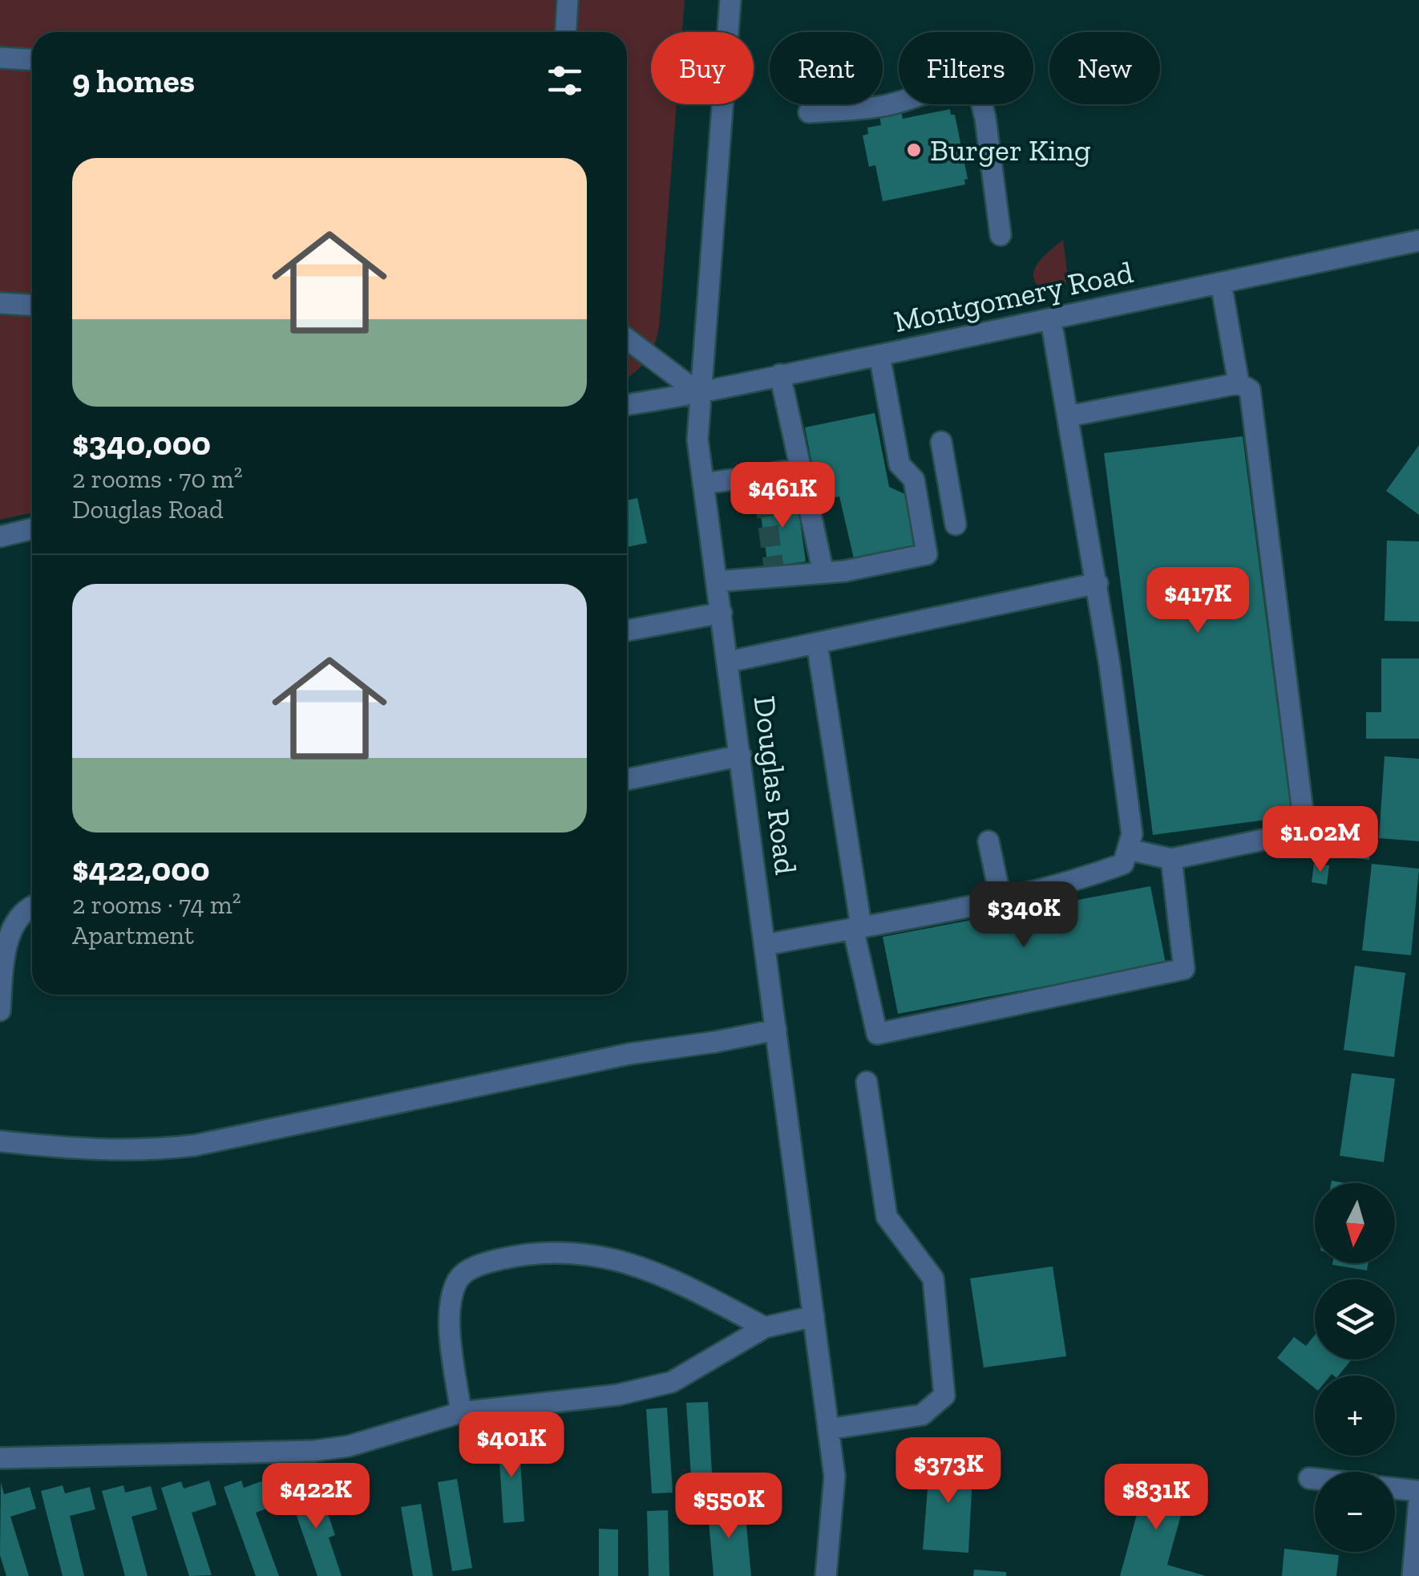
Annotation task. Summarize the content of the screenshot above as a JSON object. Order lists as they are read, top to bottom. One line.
{"streets":{"street":["Montgomery Road","Douglas Road"]},"crossings":[["Montgomery Road","Douglas Road"]],"places":["Burger King"],"north":"bottom","page":{"chip":["Buy","Rent","Filters","New"],"heading":"9 homes","list":[{"name":"$340,000","note":"2 rooms · 70 m² · Douglas Road"},{"name":"$422,000","note":"2 rooms · 74 m² · Apartment"}],"price":["$461K","$417K","$1.02M","$340K","$401K","$373K","$422K","$831K","$550K"],"map_buttons":["+","−"]}}
